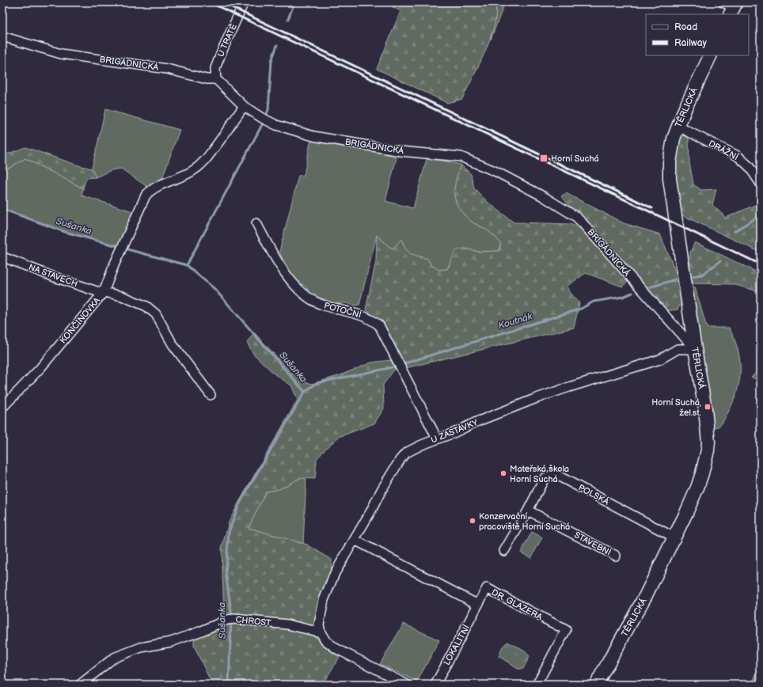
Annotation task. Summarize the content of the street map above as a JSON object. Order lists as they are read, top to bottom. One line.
{"streets":{"main road":["TĚRLICKÁ"],"street":["U TRATĚ","BRIGÁDNICKÁ","DRÁŽNÍ","NA STAVECH","POTOČNÍ","KONČINOVKA","U ZASTÁVKY","POLSKÁ","STAVEBNÍ","DR. GLAZERA","CHROST","LOKALITNÍ"]},"crossings":[["U TRATĚ","BRIGÁDNICKÁ"],["BRIGÁDNICKÁ","TĚRLICKÁ"],["BRIGÁDNICKÁ","U ZASTÁVKY"],["TĚRLICKÁ","DRÁŽNÍ"],["TĚRLICKÁ","U ZASTÁVKY"],["TĚRLICKÁ","POLSKÁ"],["NA STAVECH","KONČINOVKA"],["POTOČNÍ","U ZASTÁVKY"],["U ZASTÁVKY","CHROST"],["POLSKÁ","STAVEBNÍ"],["DR. GLAZERA","LOKALITNÍ"]],"water":["Sušanka","Koutnák"],"places":{"transit":["Horní Suchá","Horní Suchá, žel.st."],"other":["Mateřská škola Horní Suchá","Konzervační pracoviště Horní Suchá"]},"legend":["Road","Railway"]}
